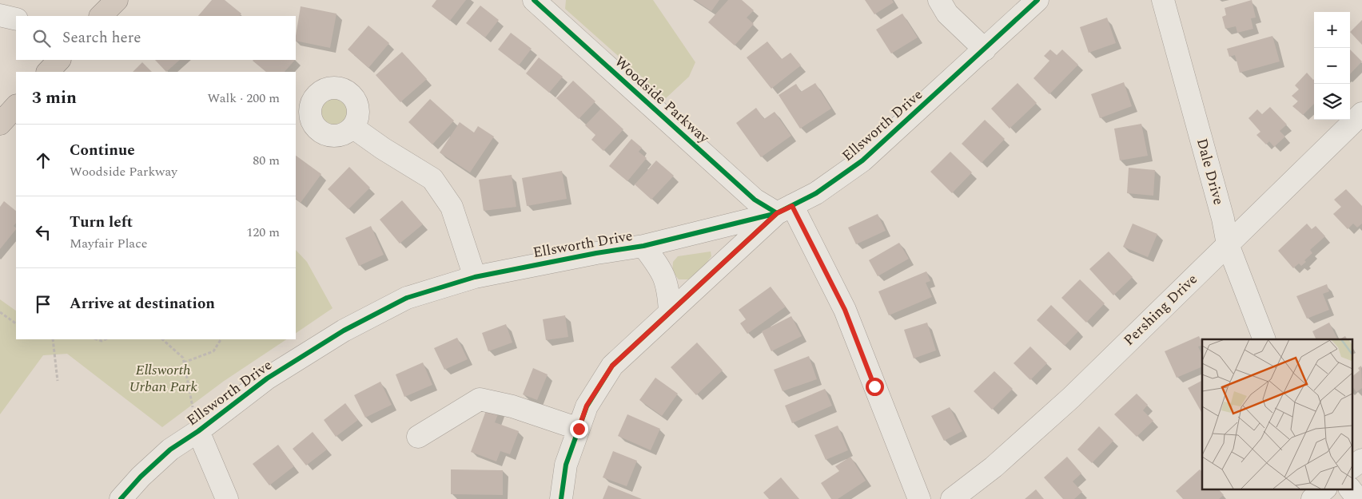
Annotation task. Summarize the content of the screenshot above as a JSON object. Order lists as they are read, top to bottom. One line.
{"streets":{"street":["Woodside Parkway","Ellsworth Drive","Dale Drive","Pershing Drive"]},"crossings":[["Woodside Parkway","Ellsworth Drive"],["Dale Drive","Pershing Drive"]],"parks":["Ellsworth Urban Park"],"page":{"map_buttons":["+","−"],"search":"Search here","heading":["3 min","Walk · 200 m"],"list":[["Continue","Woodside Parkway","80 m"],["Turn left","Mayfair Place","120 m"],"Arrive at destination"]}}
